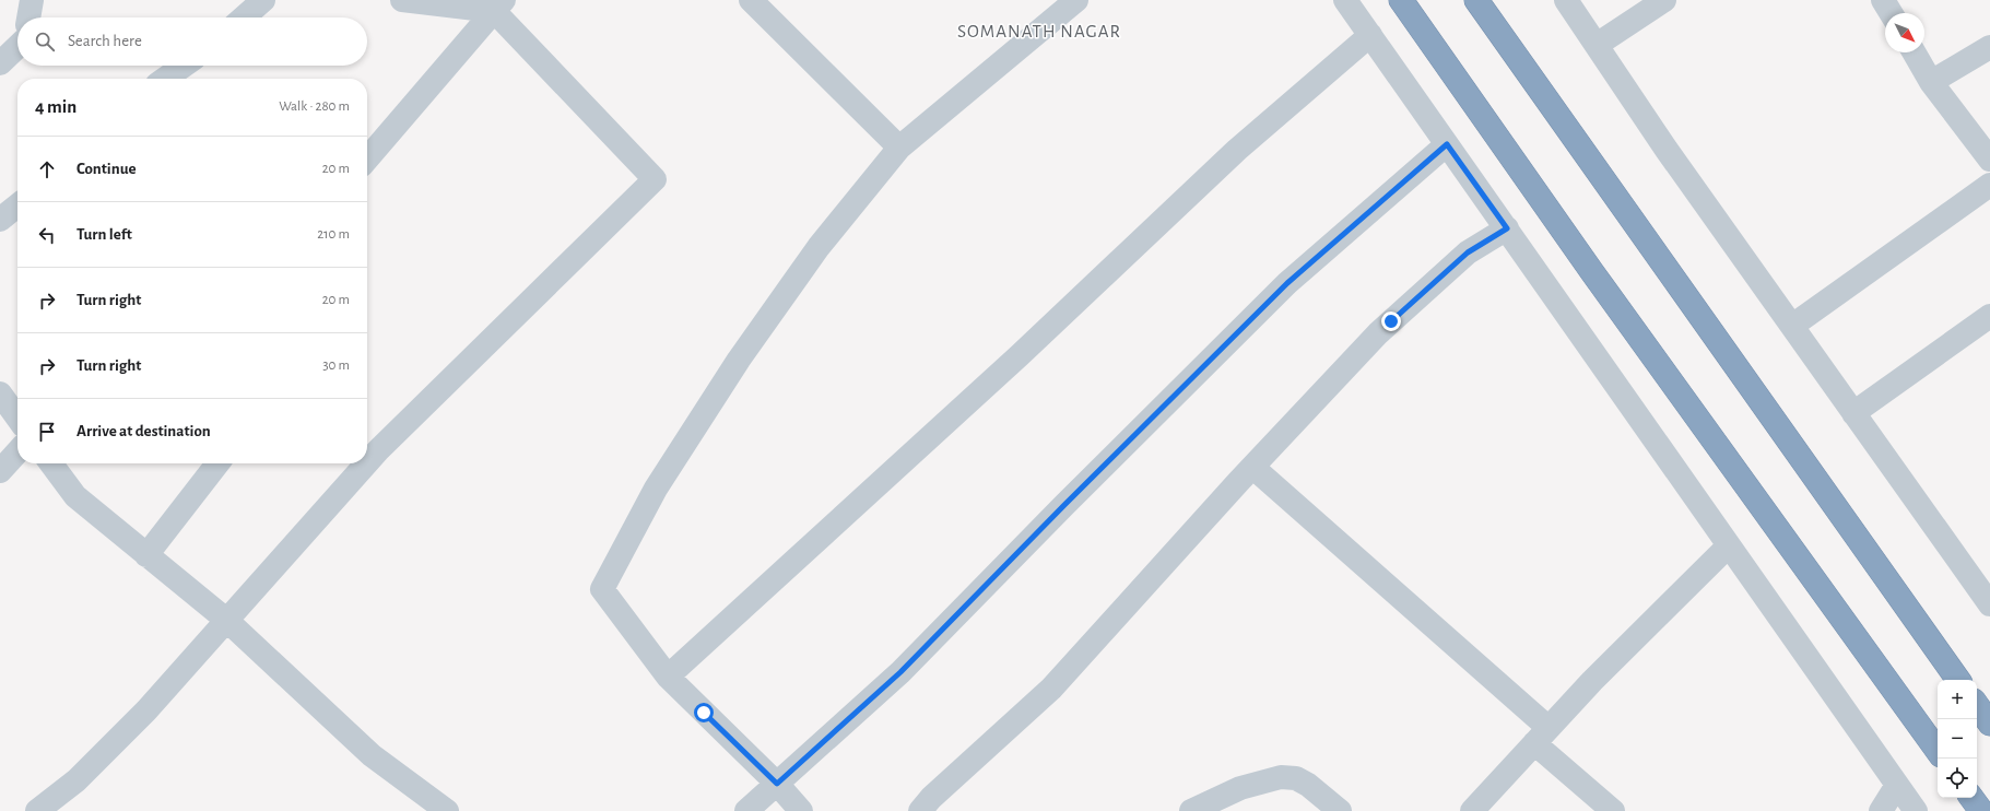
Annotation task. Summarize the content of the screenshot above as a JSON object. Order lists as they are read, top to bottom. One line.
{"districts":["SOMANATH NAGAR"],"north":"bottom right","page":{"search":"Search here","heading":["4 min","Walk · 280 m"],"list":[["Continue","20 m"],["Turn left","210 m"],["Turn right","20 m"],["Turn right","30 m"],"Arrive at destination"],"map_buttons":["+","−"]}}
